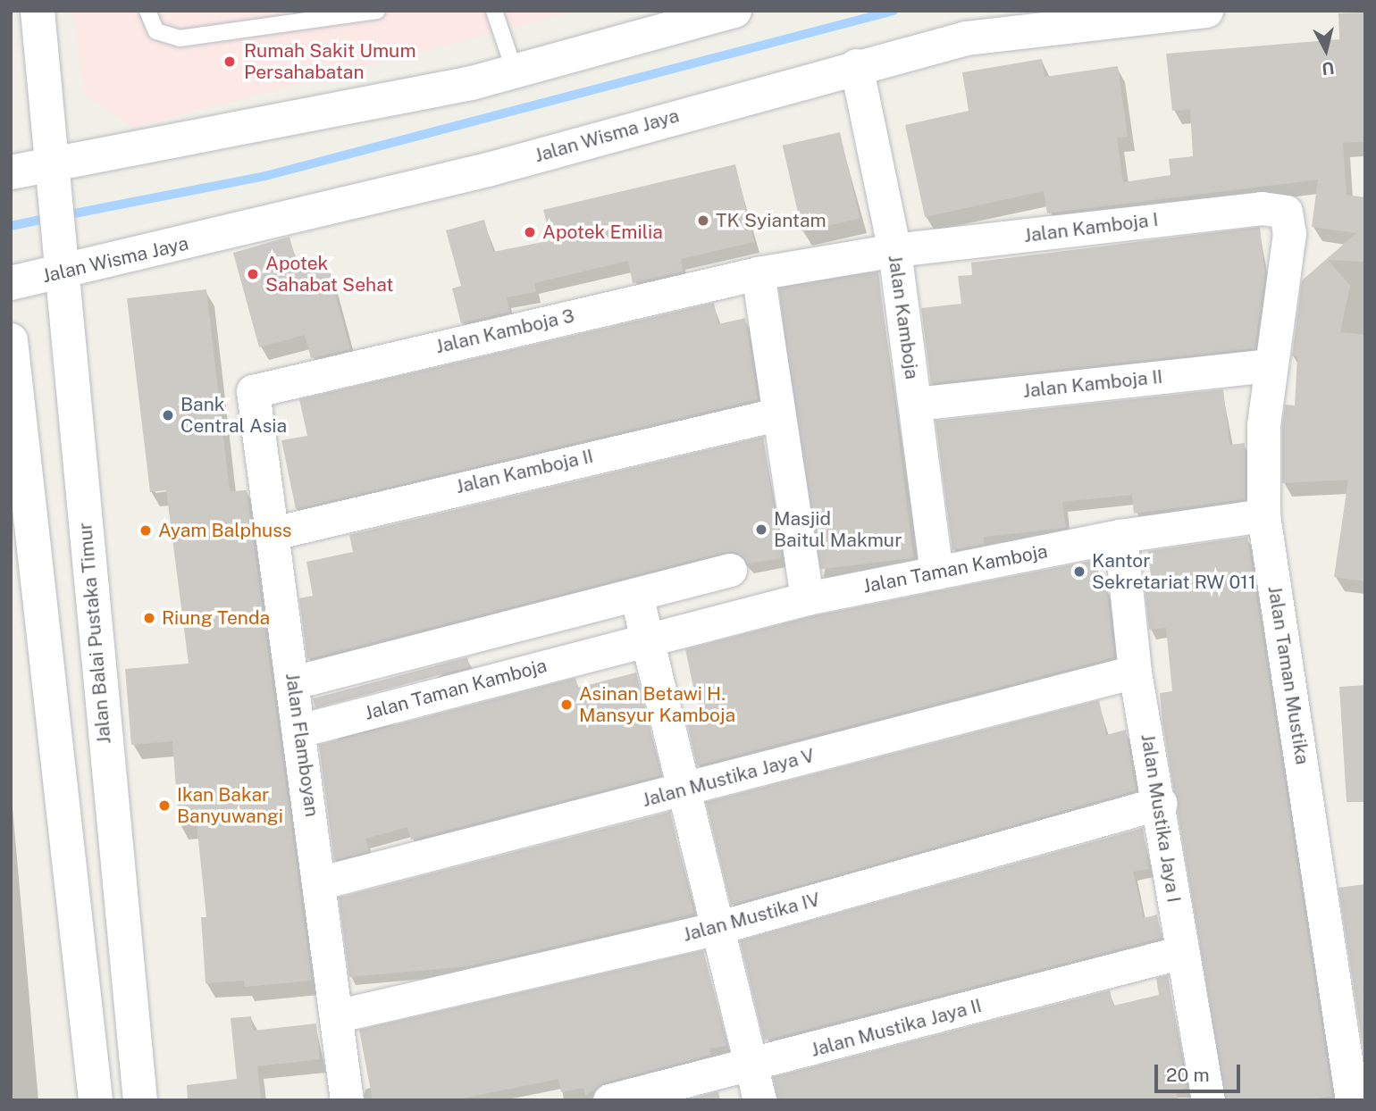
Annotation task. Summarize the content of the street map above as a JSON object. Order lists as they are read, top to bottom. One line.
{"streets":{"street":["Jalan Wisma Jaya","Jalan Kamboja I","Jalan Kamboja","Jalan Kamboja 3","Jalan Kamboja II","Jalan Taman Kamboja","Jalan Balai Pustaka Timur","Jalan Taman Mustika","Jalan Flamboyan","Jalan Mustika Jaya V","Jalan Mustika Jaya I","Jalan Mustika IV","Jalan Mustika Jaya II"]},"crossings":[["Jalan Wisma Jaya","Jalan Kamboja"],["Jalan Wisma Jaya","Jalan Balai Pustaka Timur"],["Jalan Kamboja I","Jalan Kamboja"],["Jalan Kamboja I","Jalan Kamboja 3"],["Jalan Kamboja I","Jalan Taman Mustika"],["Jalan Kamboja","Jalan Kamboja 3"],["Jalan Kamboja","Jalan Kamboja II"],["Jalan Kamboja","Jalan Taman Kamboja"],["Jalan Kamboja 3","Jalan Flamboyan"],["Jalan Kamboja II","Jalan Taman Mustika"],["Jalan Kamboja II","Jalan Flamboyan"],["Jalan Taman Kamboja","Jalan Taman Mustika"],["Jalan Taman Kamboja","Jalan Flamboyan"],["Jalan Taman Kamboja","Jalan Mustika Jaya I"],["Jalan Flamboyan","Jalan Mustika Jaya V"],["Jalan Flamboyan","Jalan Mustika IV"],["Jalan Mustika Jaya V","Jalan Mustika Jaya I"],["Jalan Mustika Jaya I","Jalan Mustika IV"],["Jalan Mustika Jaya I","Jalan Mustika Jaya II"]],"places":["Rumah Sakit Umum Persahabatan","TK Syiantam","Apotek Emilia","Apotek Sahabat Sehat","Bank Central Asia","Masjid Baitul Makmur","Ayam Balphuss","Kantor Sekretariat RW 011","Riung Tenda","Asinan Betawi H. Mansyur Kamboja","Ikan Bakar Banyuwangi"],"scale_bar":"20 m","north":"bottom"}
